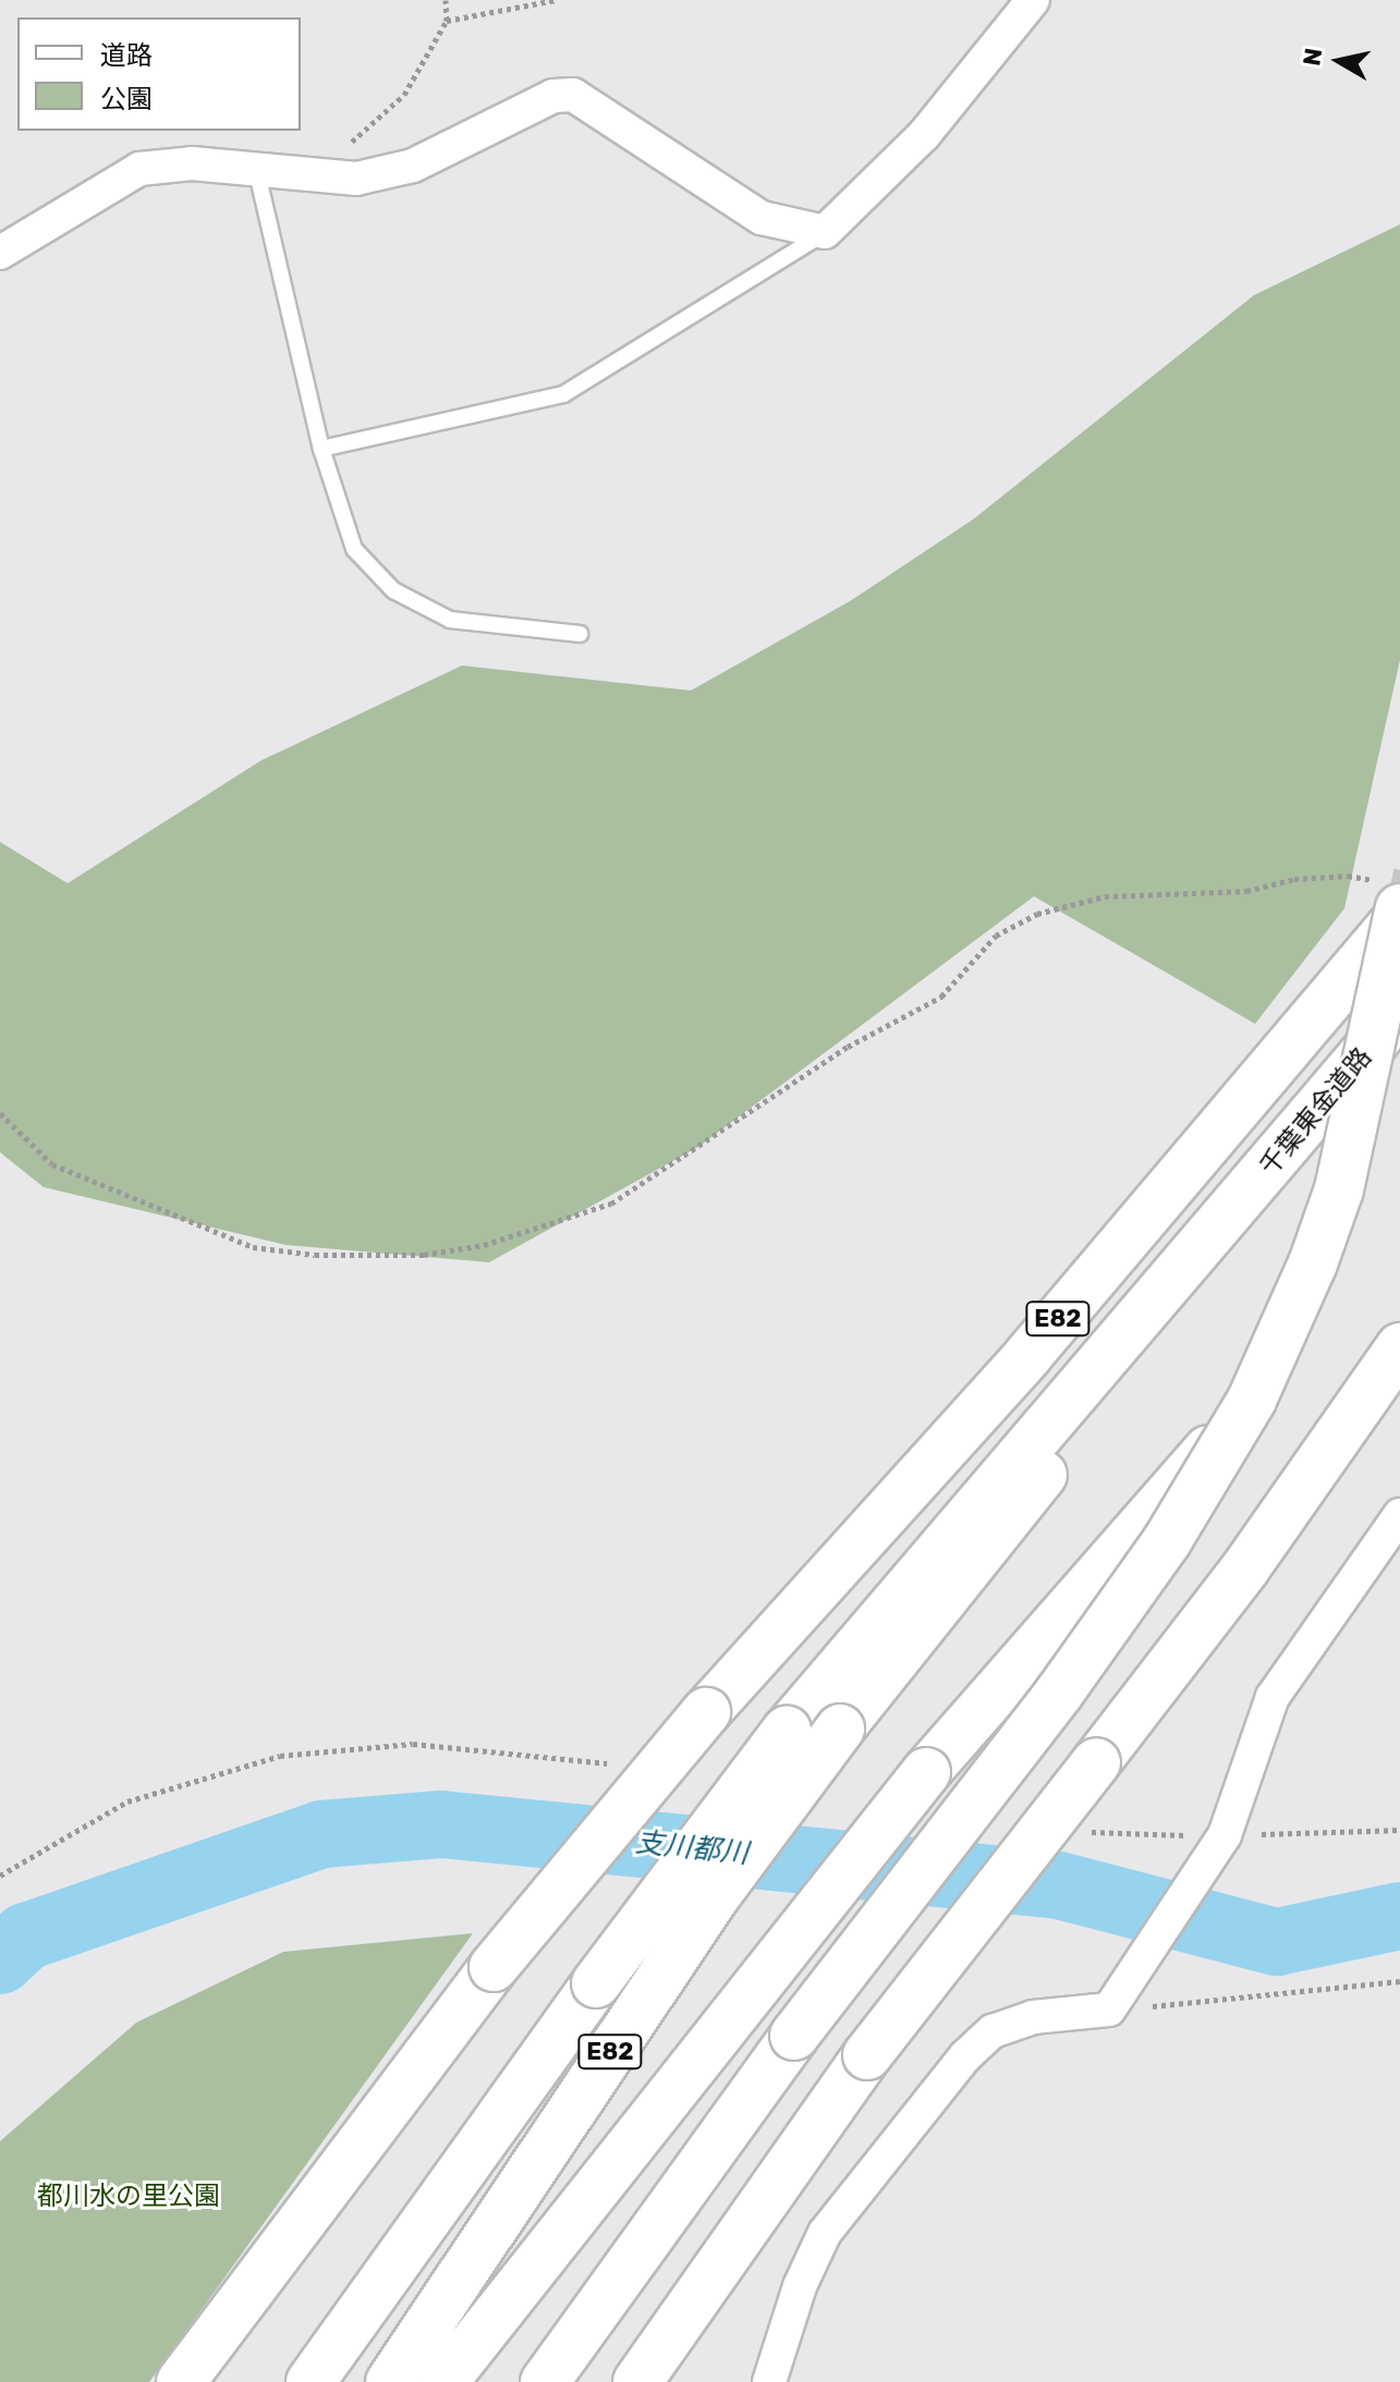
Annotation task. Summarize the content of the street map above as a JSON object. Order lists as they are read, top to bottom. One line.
{"streets":{"highway":["千葉東金道路","E82"]},"crossings":[["千葉東金道路","E82"]],"water":["支川都川"],"parks":["都川水の里公園"],"legend":["道路","公園"],"north":"left"}
